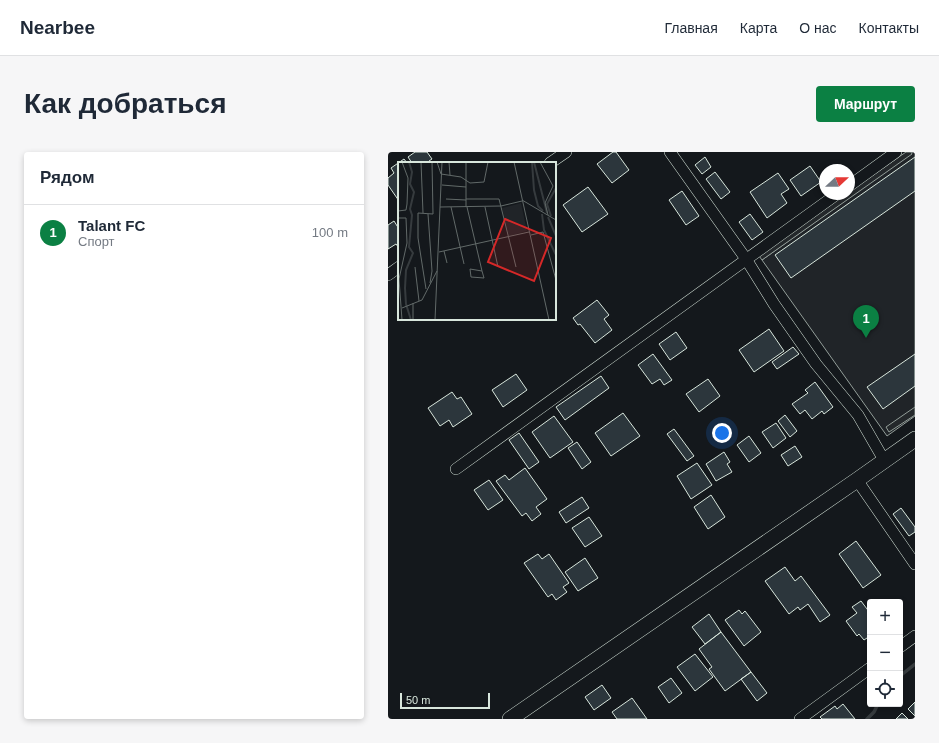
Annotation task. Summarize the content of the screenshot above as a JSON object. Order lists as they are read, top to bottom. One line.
{"scale_bar":"50 m","north":"right","page":{"header":"Nearbee","nav":["Главная","Карта","О нас","Контакты"],"buttons":"Маршрут","title":"Как добраться","heading":"Рядом","list":[{"mark":"1","name":"Talant FC","note":"Спорт","value":"100 m"}],"pins":"1","map_buttons":["+","−"],"scale":"50 m"}}
